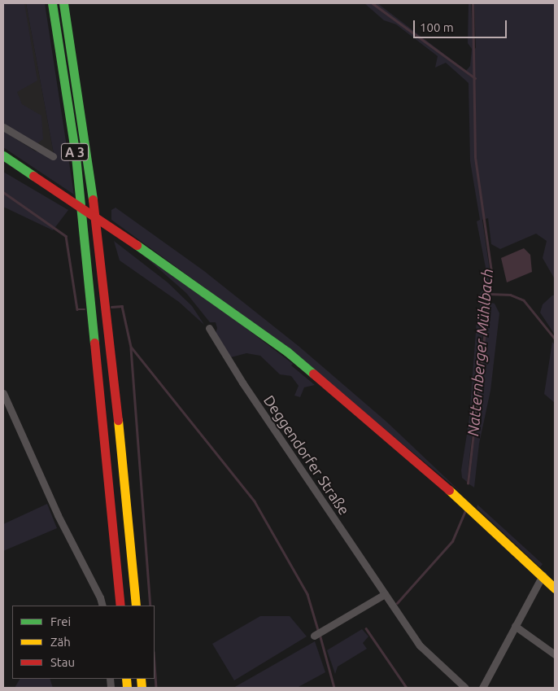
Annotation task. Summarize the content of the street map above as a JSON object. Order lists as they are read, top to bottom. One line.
{"streets":{"main road":["A 3"],"street":["Deggendorfer Straße"]},"water":["Natternberger Mühlbach"],"legend":["Frei","Zäh","Stau"],"scale_bar":"100 m"}
